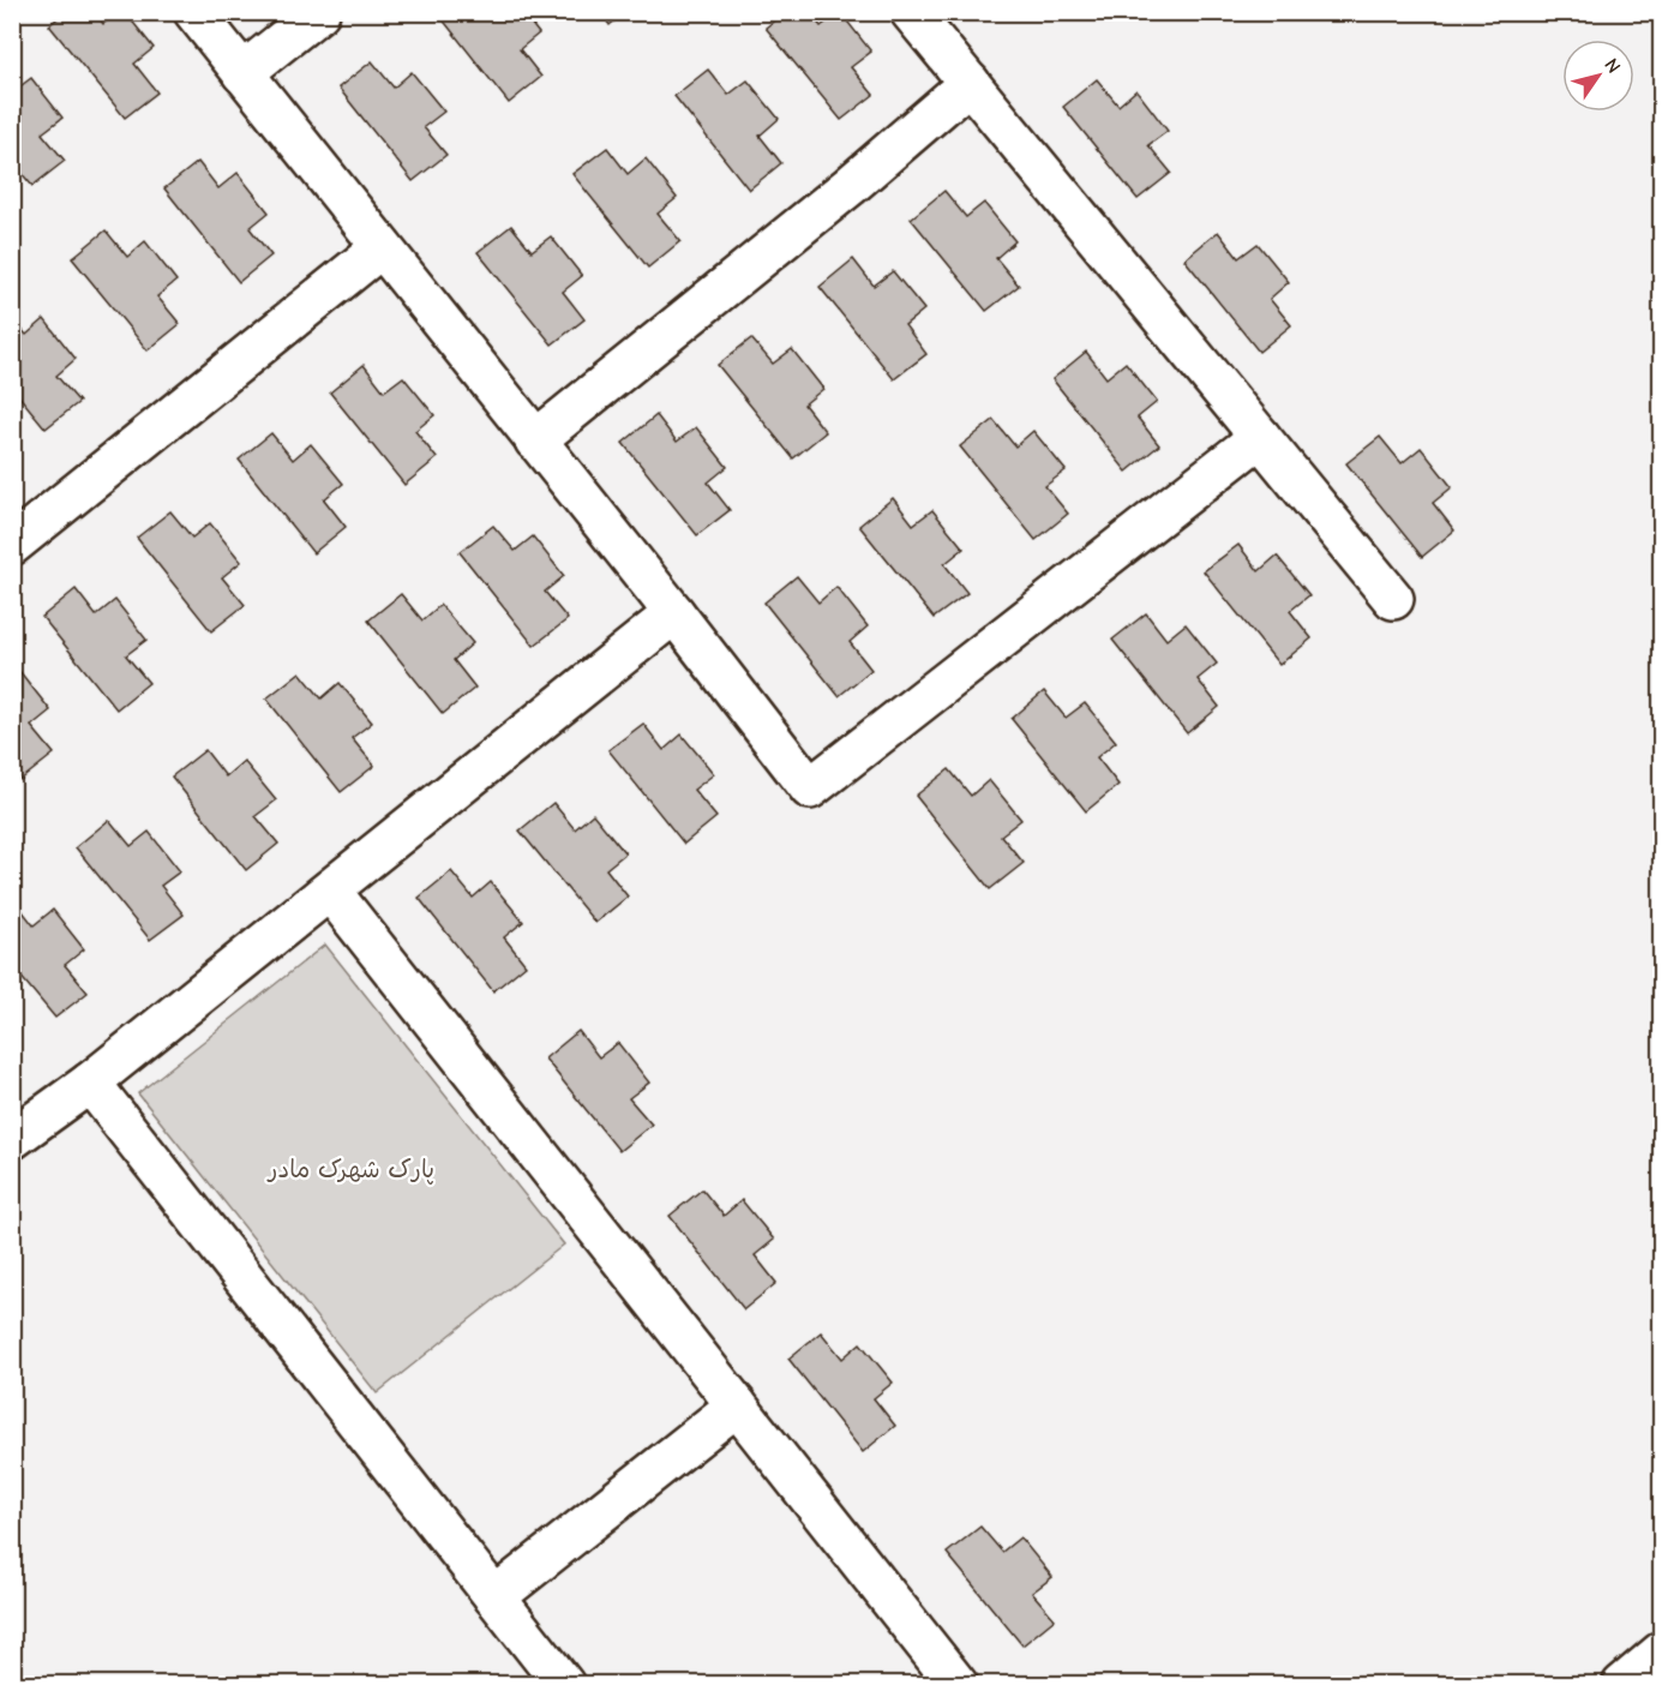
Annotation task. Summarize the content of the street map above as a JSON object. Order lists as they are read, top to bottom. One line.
{"parks":["پارک شهرک مادر"],"north":"top right"}
